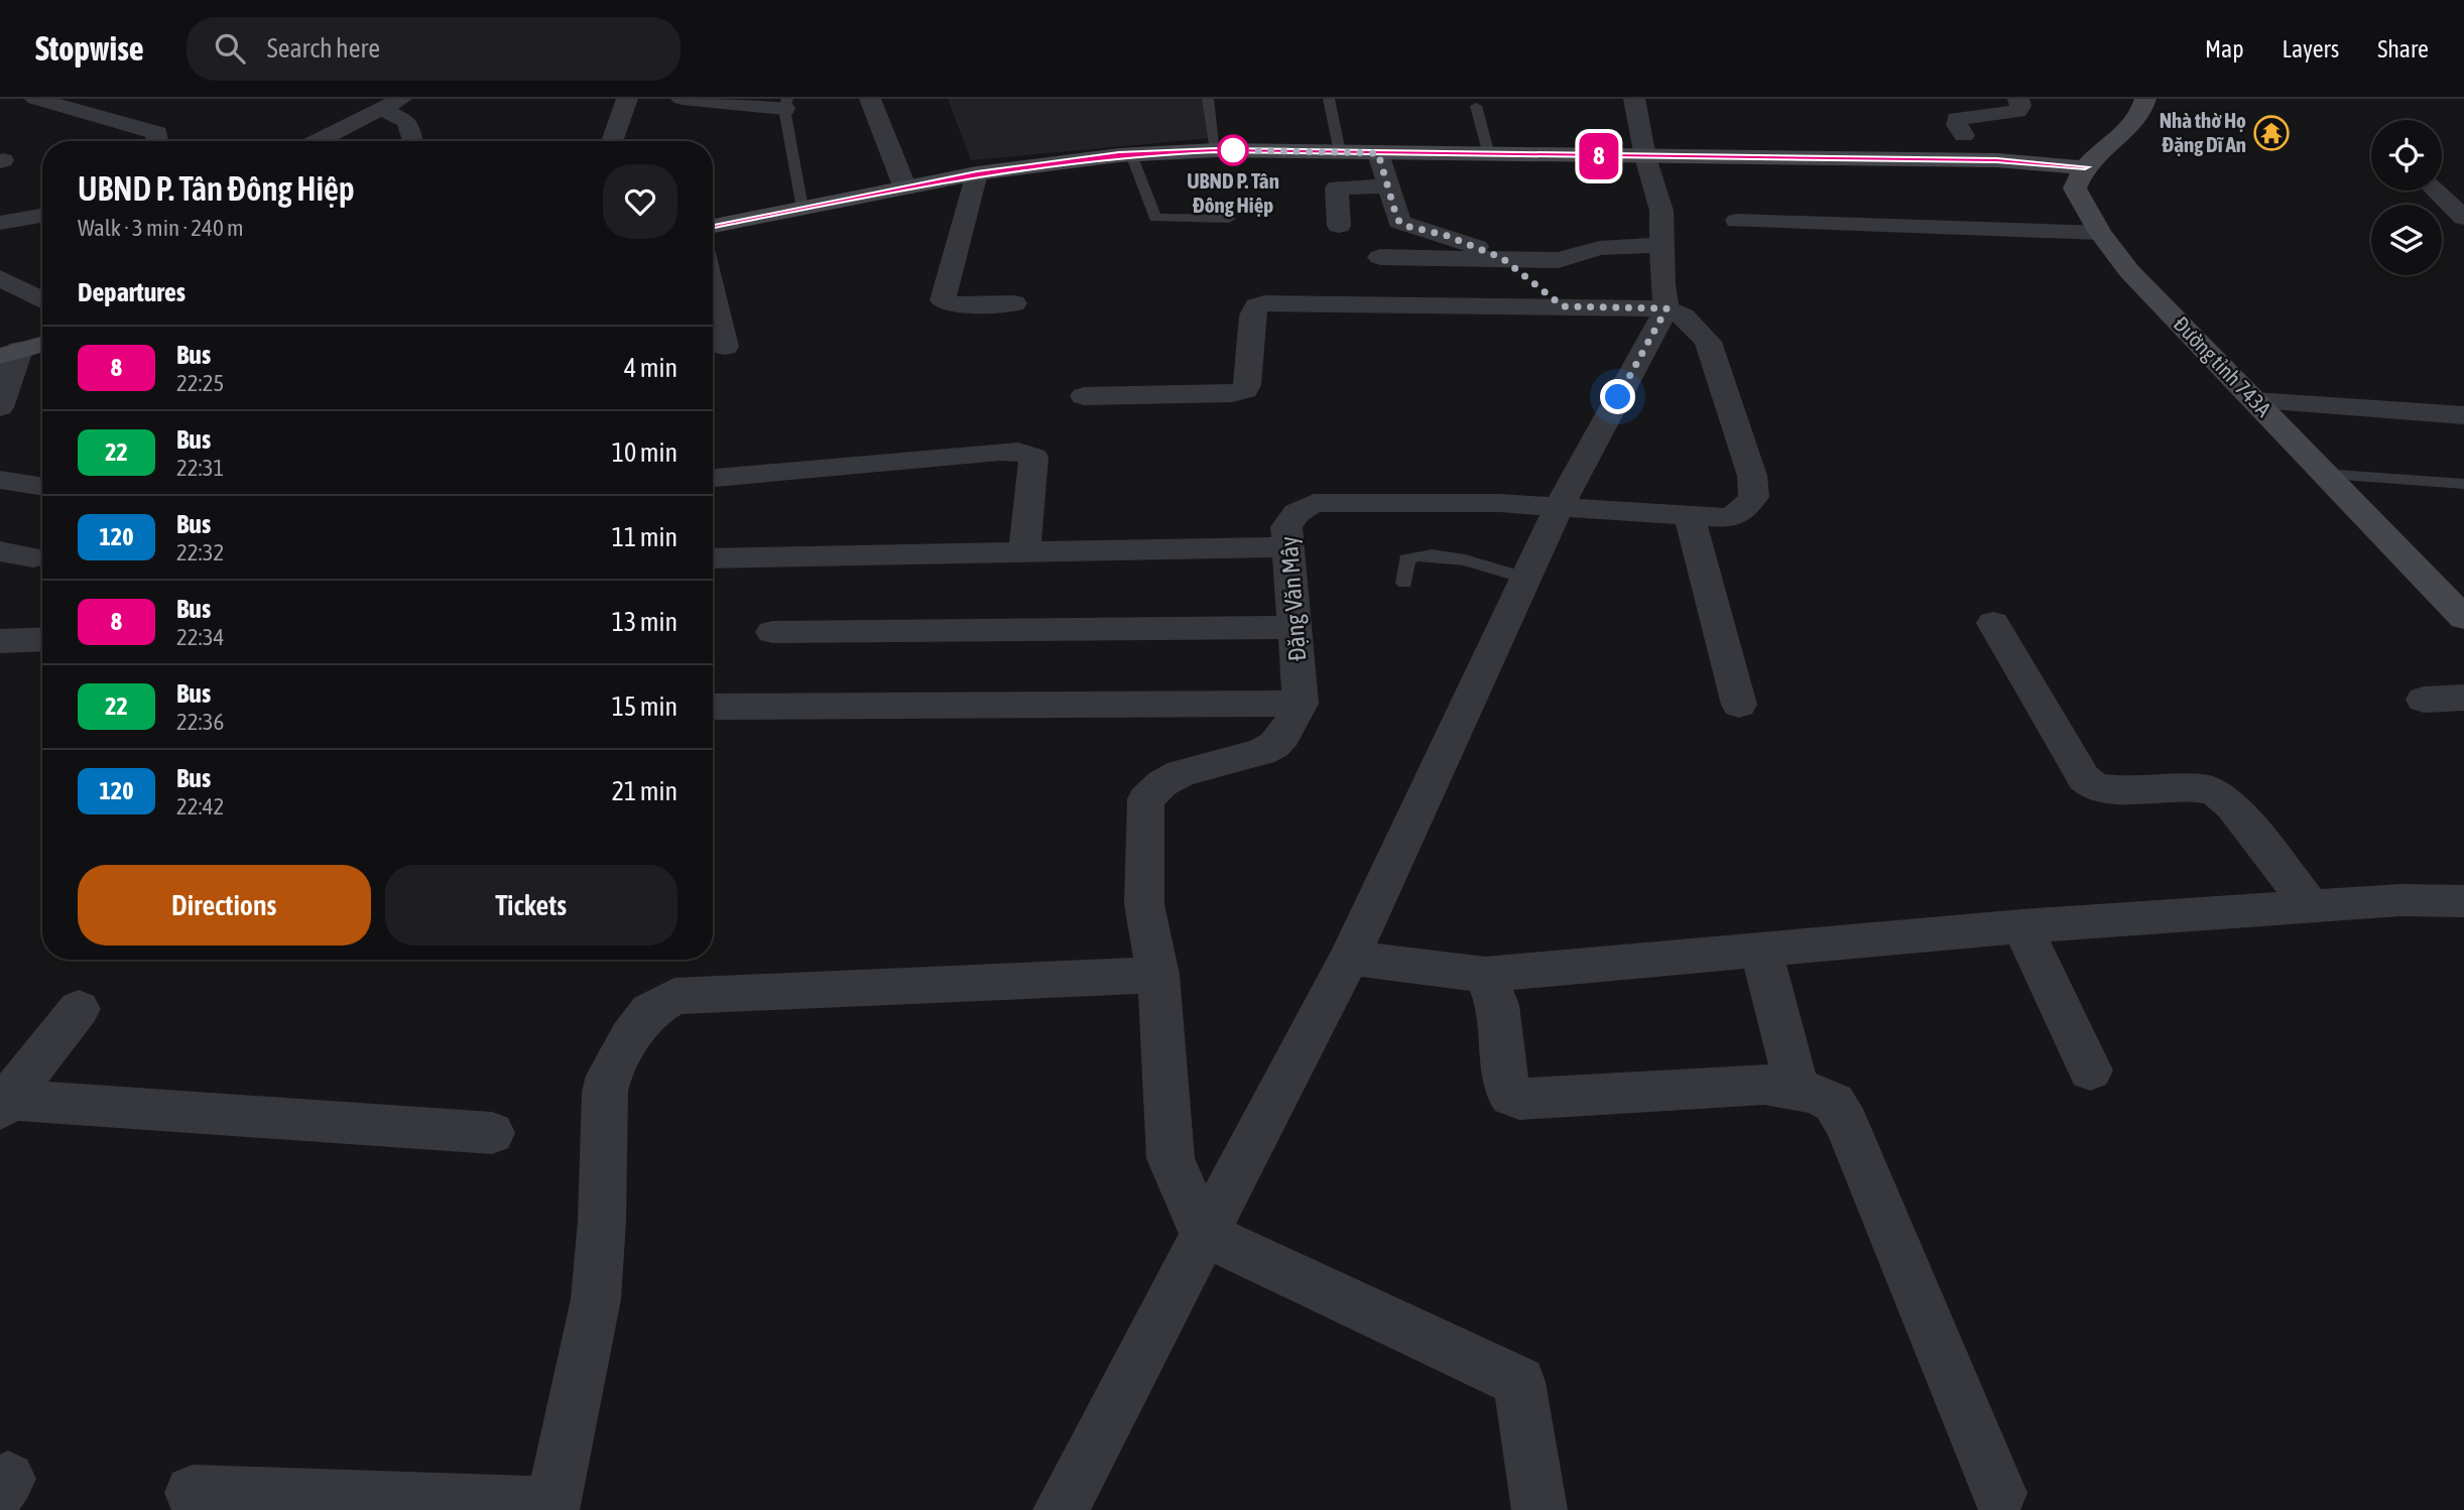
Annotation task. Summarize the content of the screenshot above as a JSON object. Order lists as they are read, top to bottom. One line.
{"streets":{"main road":["Đường tỉnh 743A"],"street":["Đặng Văn Mây"]},"places":{"temple":["Nhà thờ Họ Đặng Dĩ An"],"other":["UBND P. Tân Đông Hiệp"]},"lines":["bus line 8"],"page":{"header":"Stopwise","search":"Search here","nav":["Map","Layers","Share"],"on_map":"8","heading":[["UBND P. Tân Đông Hiệp","Walk · 3 min · 240 m"],"Departures"],"list":[{"mark":"8","name":"Bus","note":"22:25","value":"4 min"},{"mark":"22","name":"Bus","note":"22:31","value":"10 min"},{"mark":"120","name":"Bus","note":"22:32","value":"11 min"},{"mark":"8","name":"Bus","note":"22:34","value":"13 min"},{"mark":"22","name":"Bus","note":"22:36","value":"15 min"},{"mark":"120","name":"Bus","note":"22:42","value":"21 min"}],"buttons":["Directions","Tickets"]}}
